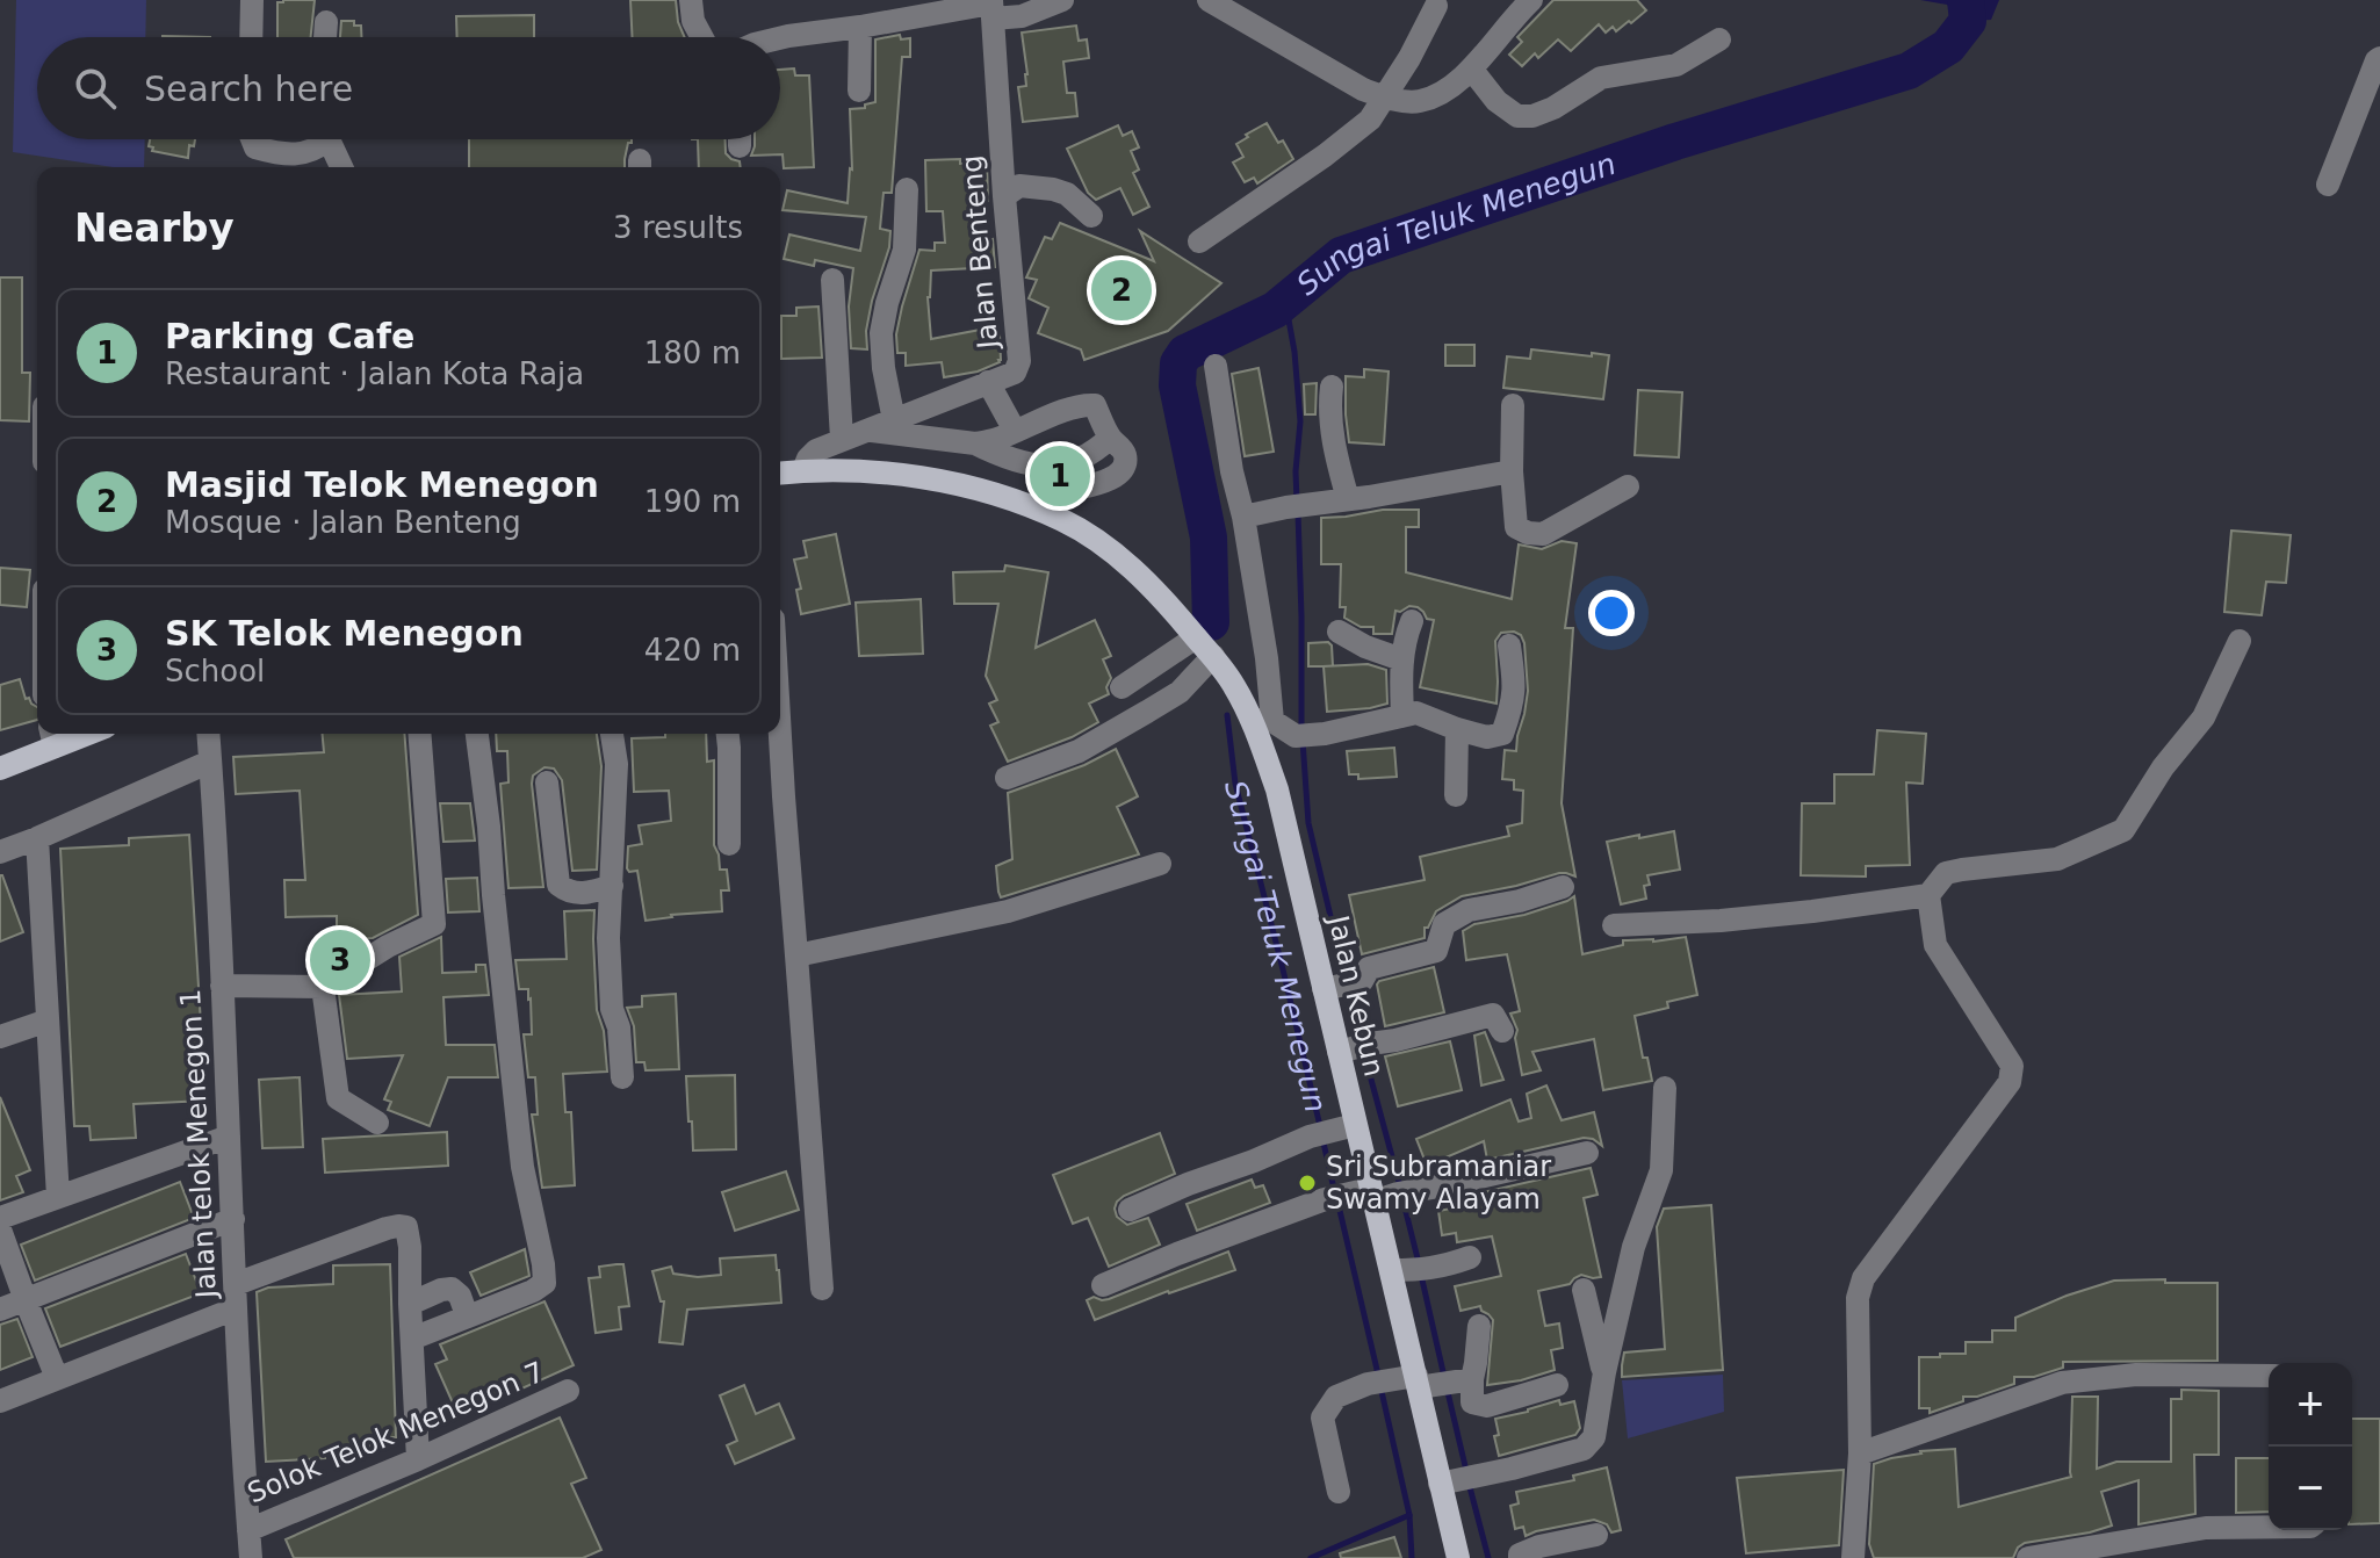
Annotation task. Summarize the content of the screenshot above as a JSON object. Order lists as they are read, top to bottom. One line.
{"streets":{"main road":["Jalan Kebun"],"street":["Jalan Benteng","Jalan telok Menegon 1","Solok Telok Menegon 7"]},"crossings":[["Jalan Benteng","Jalan Kebun"],["Jalan telok Menegon 1","Solok Telok Menegon 7"]],"water":["Sungai Teluk Menegun"],"places":["Sri Subramaniar Swamy Alayam"],"page":{"search":"Search here","heading":["Nearby","3 results"],"pins":["2","1","3"],"list":[{"mark":"1","name":"Parking Cafe","note":"Restaurant · Jalan Kota Raja","value":"180 m"},{"mark":"2","name":"Masjid Telok Menegon","note":"Mosque · Jalan Benteng","value":"190 m"},{"mark":"3","name":"SK Telok Menegon","note":"School","value":"420 m"}],"map_buttons":["+","−"]}}
